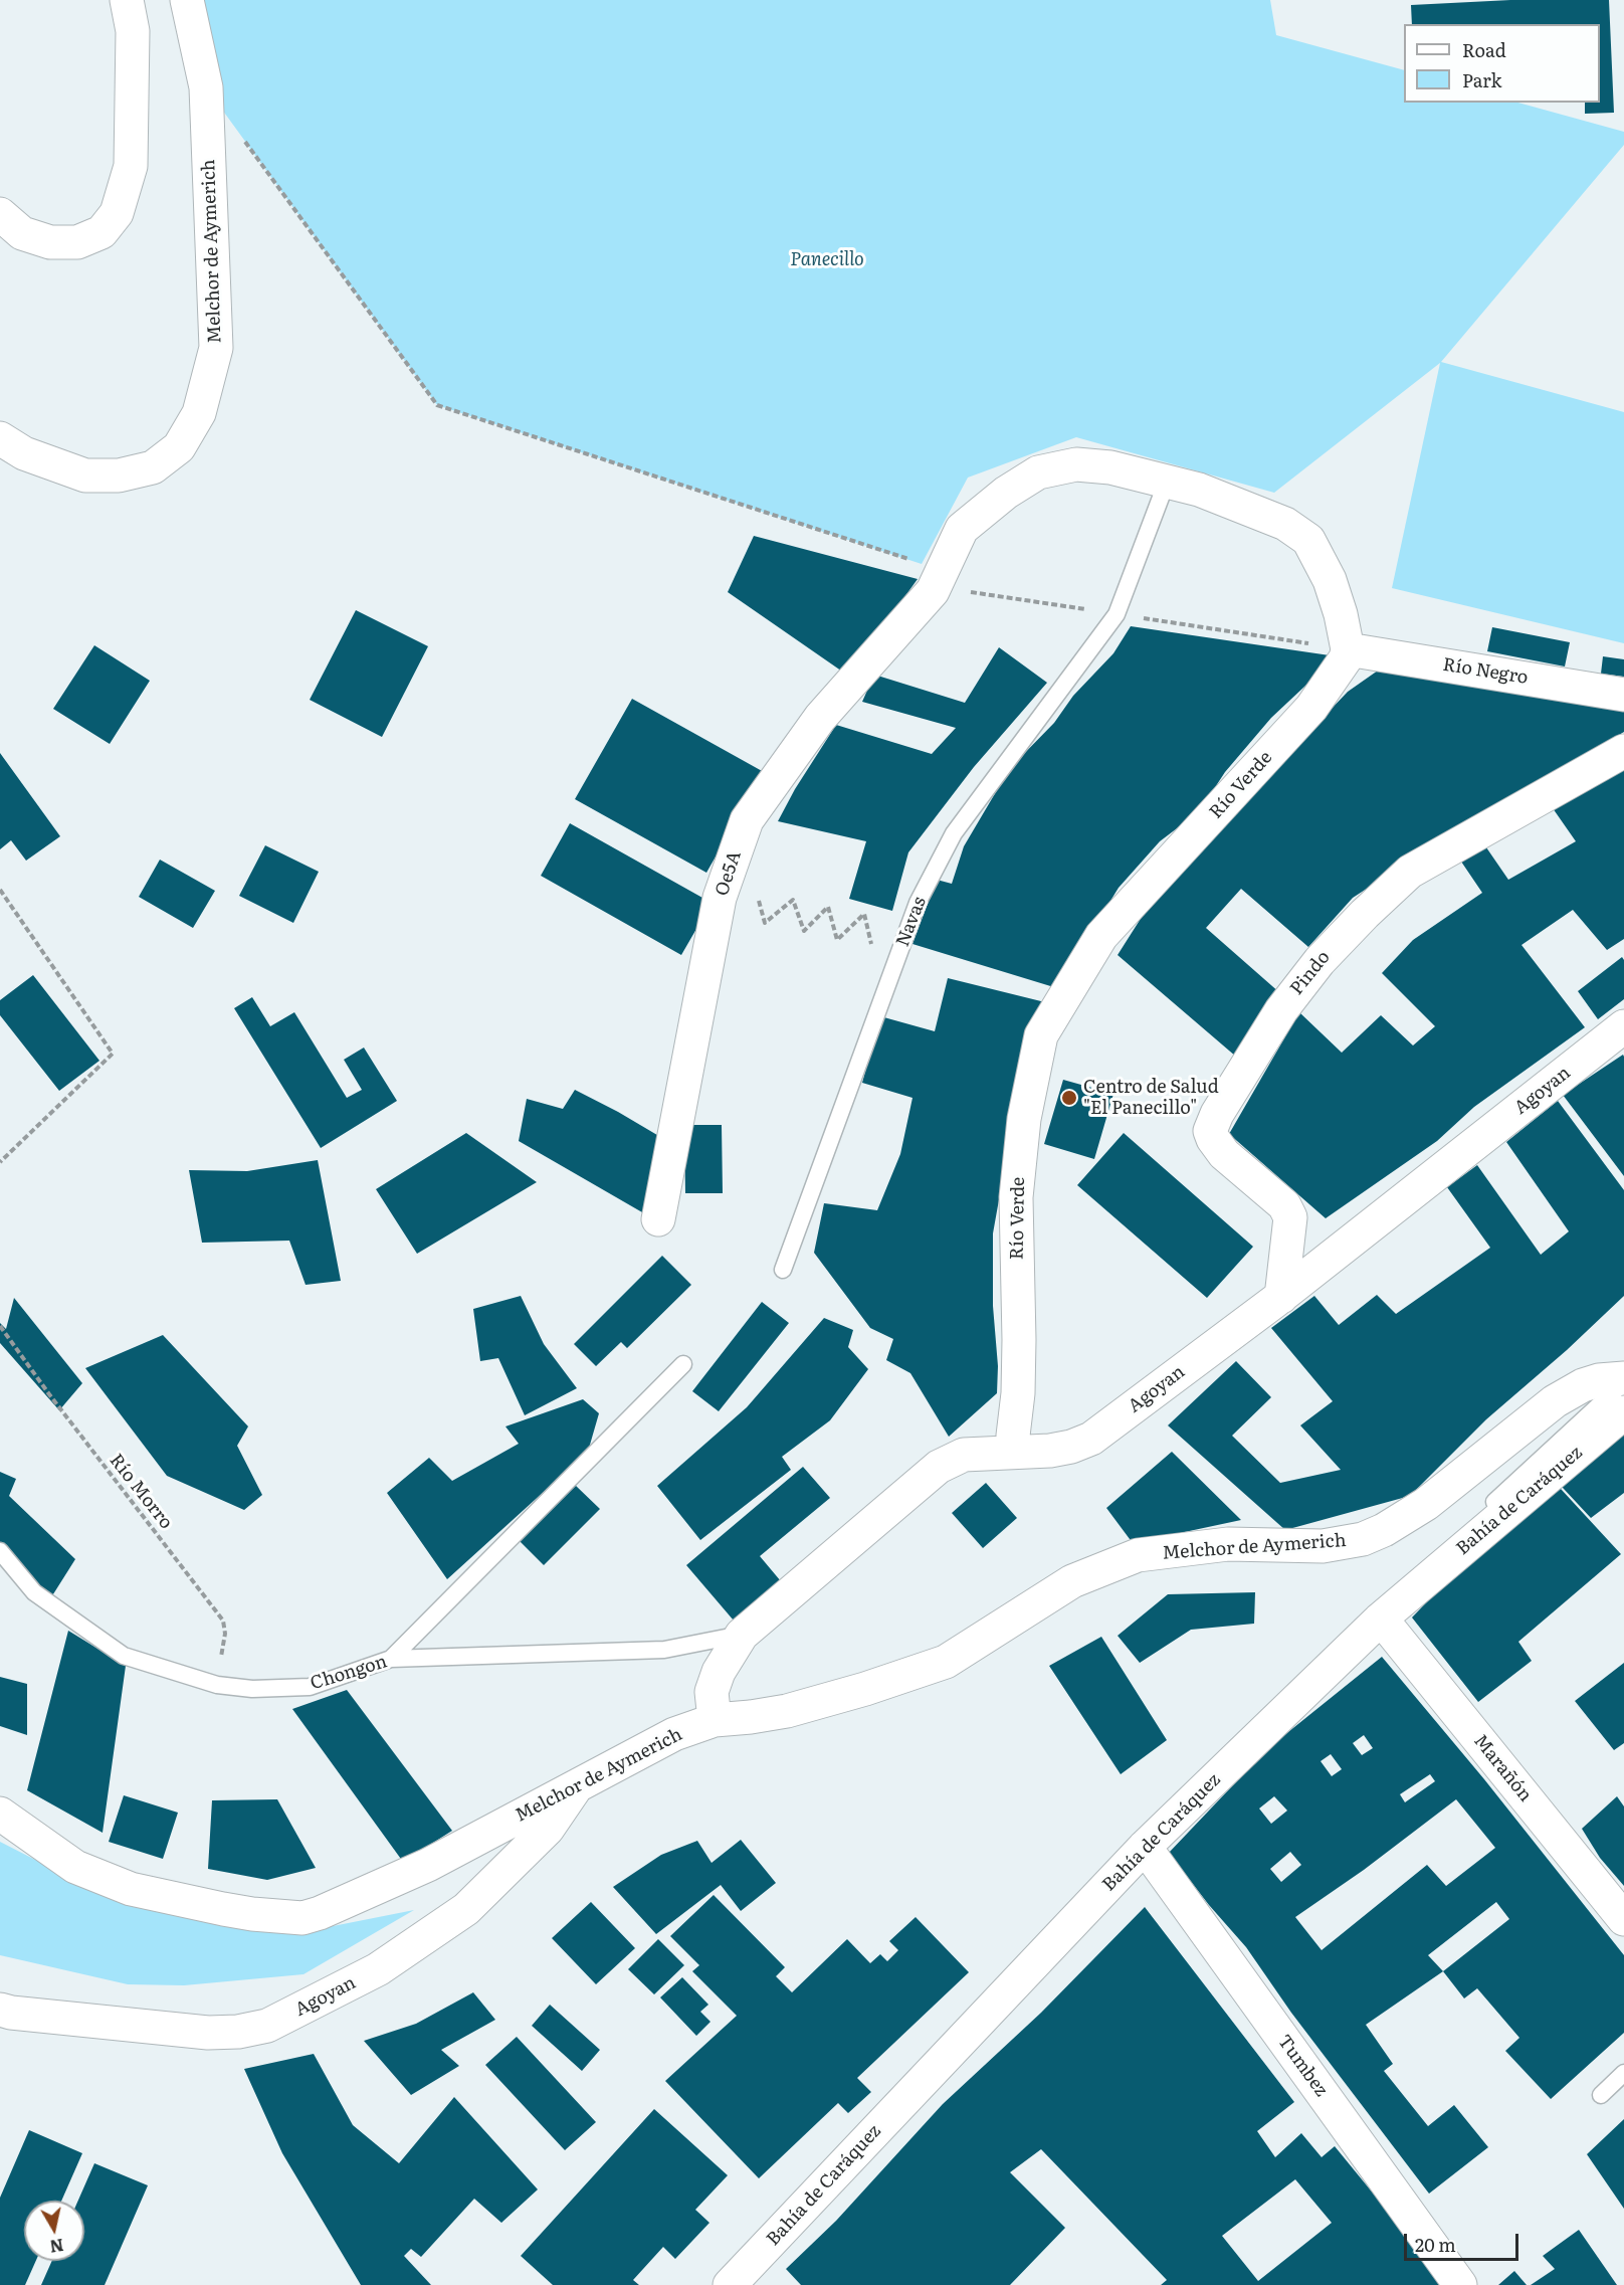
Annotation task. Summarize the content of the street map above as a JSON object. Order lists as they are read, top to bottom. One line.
{"streets":{"street":["Melchor de Aymerich","Río Negro","Río Verde","Oe5A","Pindo","Agoyan","Bahía de Caráquez","Marañón","Tumbez"],"lane":["Navas","Chongon"],"path":["Río Morro"]},"crossings":[["Melchor de Aymerich","Agoyan"],["Río Negro","Río Verde"],["Río Verde","Agoyan"],["Oe5A","Navas"],["Pindo","Agoyan"],["Agoyan","Chongon"],["Río Morro","Chongon"],["Bahía de Caráquez","Marañón"],["Bahía de Caráquez","Tumbez"]],"parks":["Panecillo"],"places":["Centro de Salud \"El Panecillo\""],"legend":["Road","Park"],"scale_bar":"20 m","north":"bottom"}
